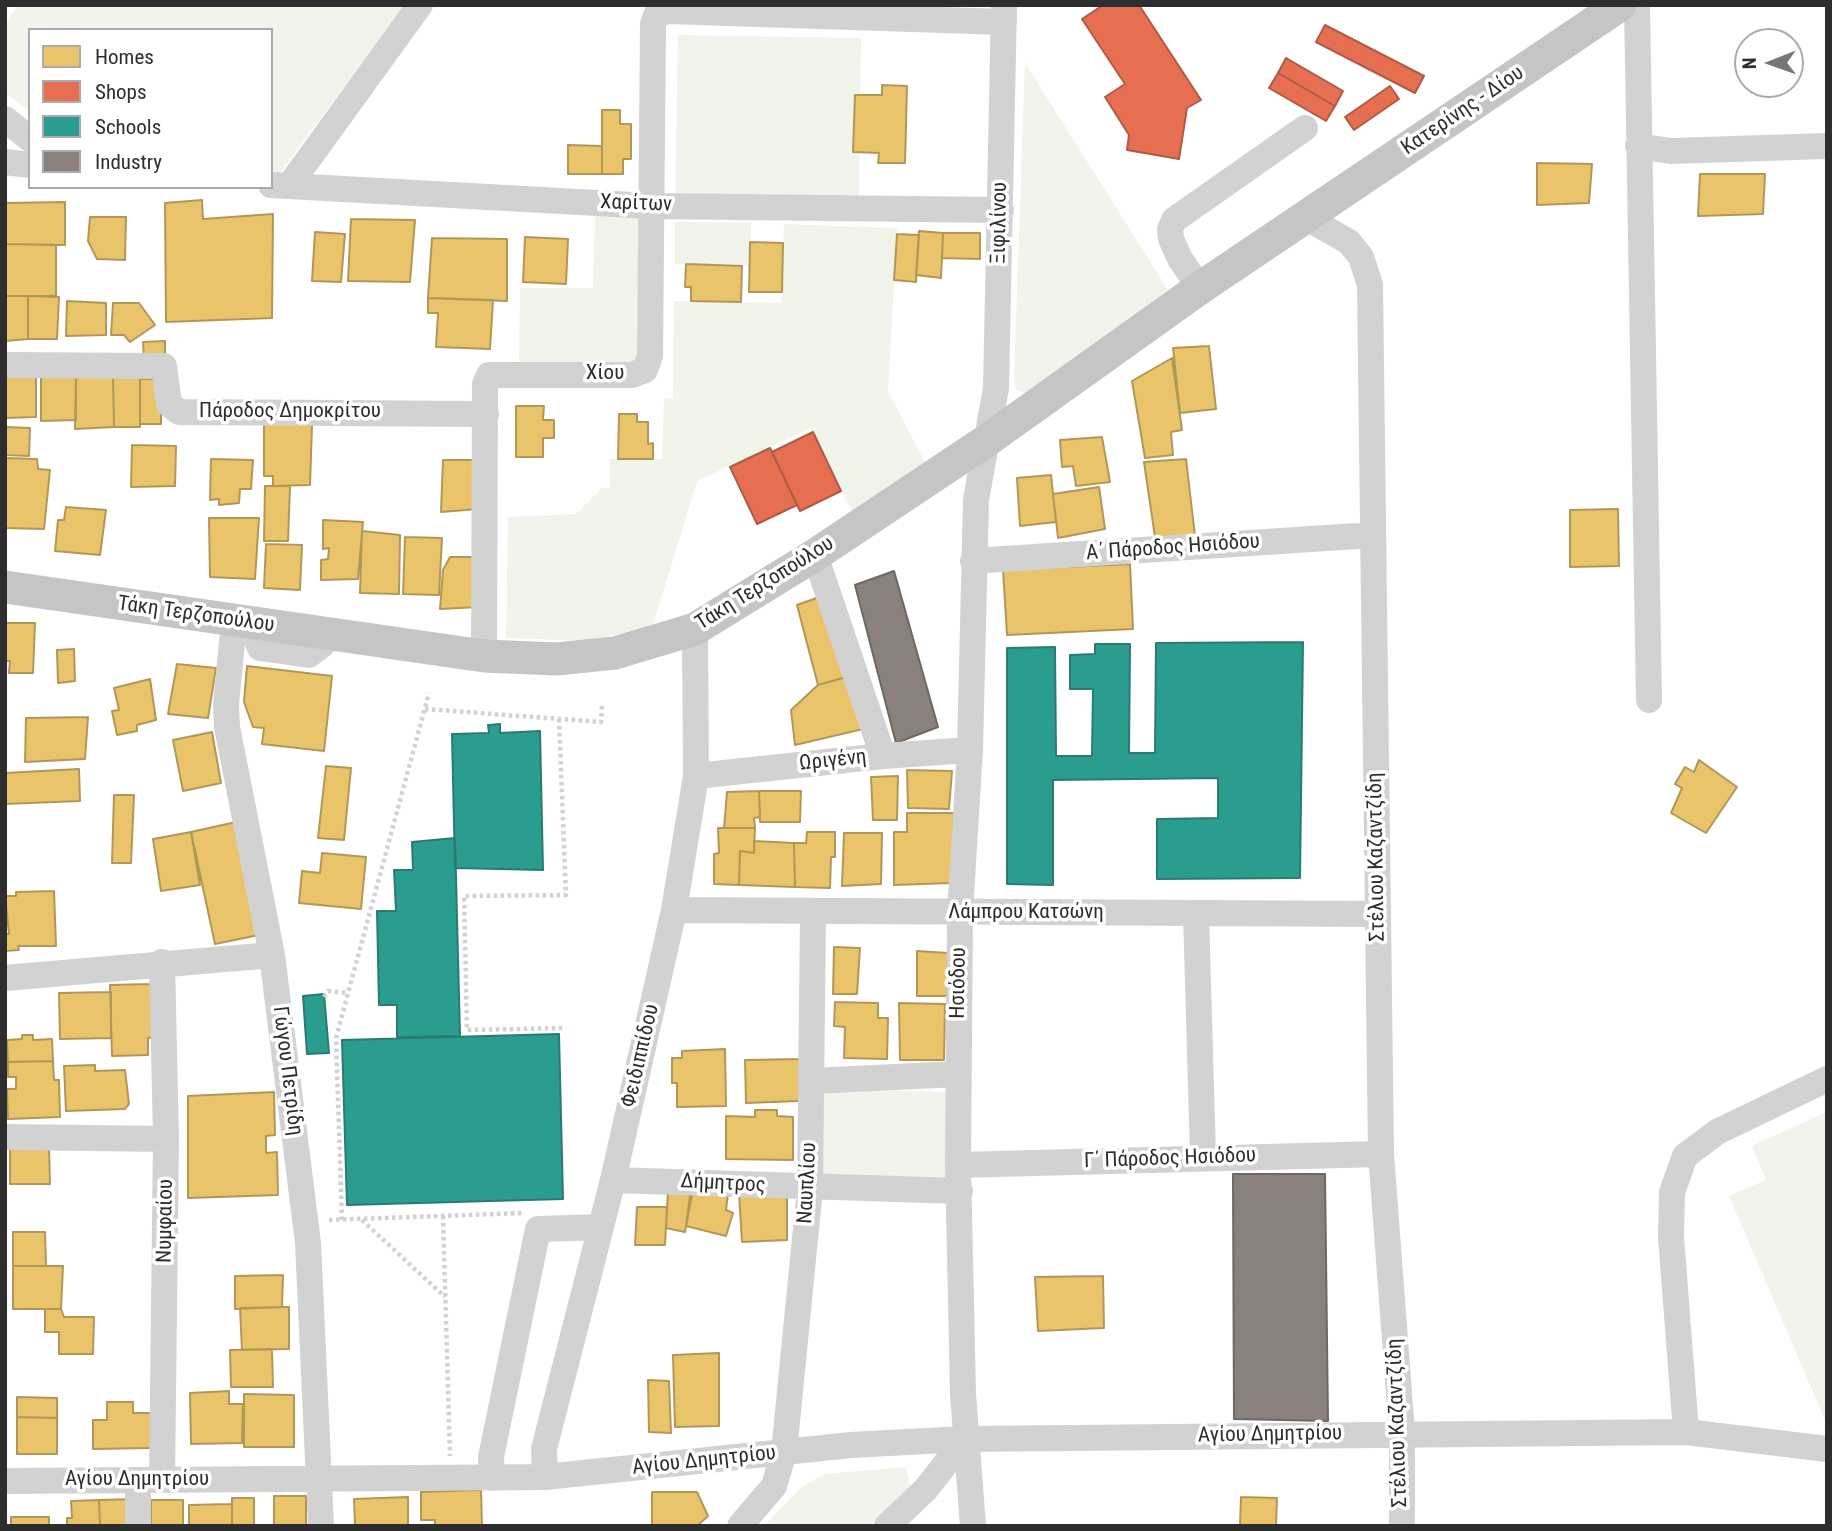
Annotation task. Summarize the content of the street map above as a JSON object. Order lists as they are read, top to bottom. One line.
{"streets":{"main road":["Κατερίνης - Δίου","Τάκη Τερζοπούλου"],"street":["Χαρίτων","Ξιφιλίνου","Χίου","Πάροδος Δημοκρίτου","Α΄ Πάροδος Ησιόδου","Ωριγένη","Στέλιου Καζαντζίδη","Λάμπρου Κατσώνη","Ησιόδου","Φειδιππίδου","Γώγου Πετρίδη","Γ΄ Πάροδος Ησιόδου","Ναυπλίου","Δήμητρος","Νυμφαίου","Αγίου Δημητρίου"]},"crossings":[["Κατερίνης - Δίου","Τάκη Τερζοπούλου"],["Κατερίνης - Δίου","Στέλιου Καζαντζίδη"],["Χαρίτων","Ξιφιλίνου"],["Χαρίτων","Χίου"],["Ξιφιλίνου","Χίου"],["Ξιφιλίνου","Τάκη Τερζοπούλου"],["Ξιφιλίνου","Ησιόδου"],["Χίου","Πάροδος Δημοκρίτου"],["Χίου","Τάκη Τερζοπούλου"],["Α΄ Πάροδος Ησιόδου","Στέλιου Καζαντζίδη"],["Α΄ Πάροδος Ησιόδου","Ησιόδου"],["Τάκη Τερζοπούλου","Στέλιου Καζαντζίδη"],["Τάκη Τερζοπούλου","Ησιόδου"],["Τάκη Τερζοπούλου","Φειδιππίδου"],["Τάκη Τερζοπούλου","Γώγου Πετρίδη"],["Ωριγένη","Ησιόδου"],["Ωριγένη","Φειδιππίδου"],["Στέλιου Καζαντζίδη","Λάμπρου Κατσώνη"],["Στέλιου Καζαντζίδη","Γ΄ Πάροδος Ησιόδου"],["Στέλιου Καζαντζίδη","Αγίου Δημητρίου"],["Λάμπρου Κατσώνη","Ησιόδου"],["Λάμπρου Κατσώνη","Φειδιππίδου"],["Λάμπρου Κατσώνη","Ναυπλίου"],["Ησιόδου","Γ΄ Πάροδος Ησιόδου"],["Ησιόδου","Δήμητρος"],["Ησιόδου","Αγίου Δημητρίου"],["Φειδιππίδου","Δήμητρος"],["Φειδιππίδου","Αγίου Δημητρίου"],["Γώγου Πετρίδη","Αγίου Δημητρίου"],["Γ΄ Πάροδος Ησιόδου","Δήμητρος"],["Ναυπλίου","Δήμητρος"],["Ναυπλίου","Αγίου Δημητρίου"],["Νυμφαίου","Αγίου Δημητρίου"]],"legend":["Homes","Shops","Schools","Industry"],"north":"left"}
